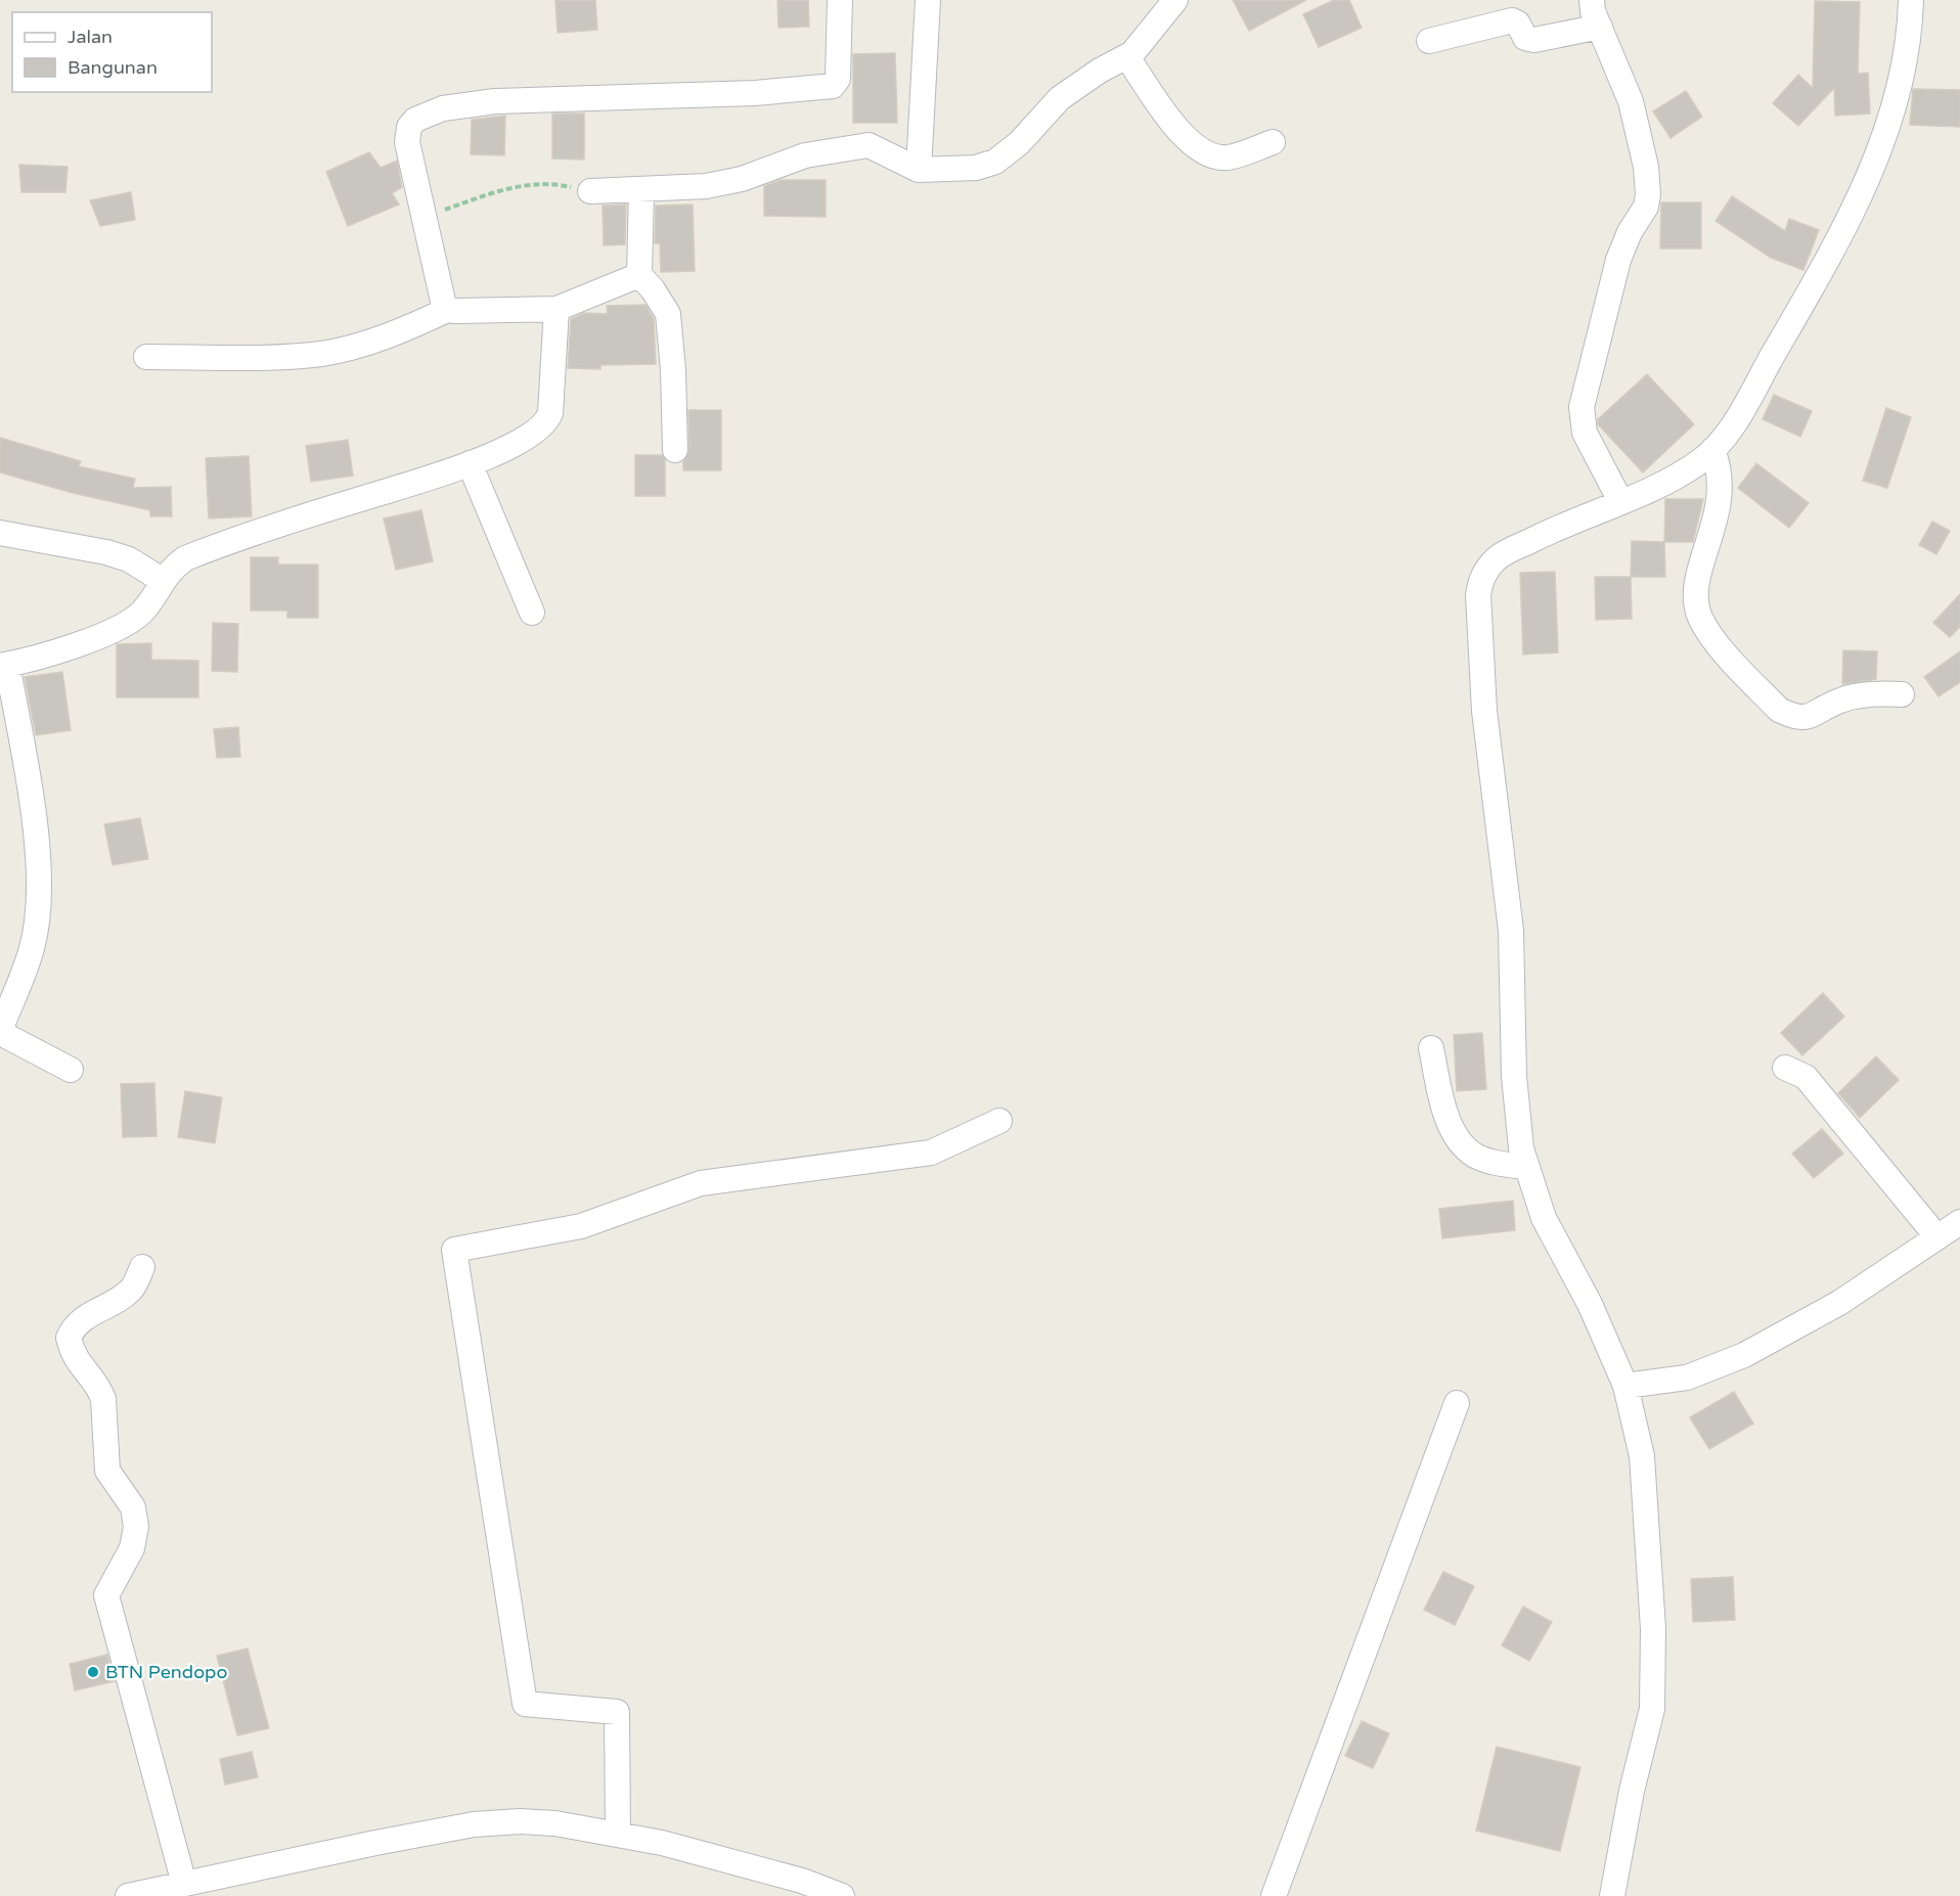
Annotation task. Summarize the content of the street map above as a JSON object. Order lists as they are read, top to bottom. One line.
{"places":["BTN Pendopo"],"legend":["Jalan","Bangunan"]}
